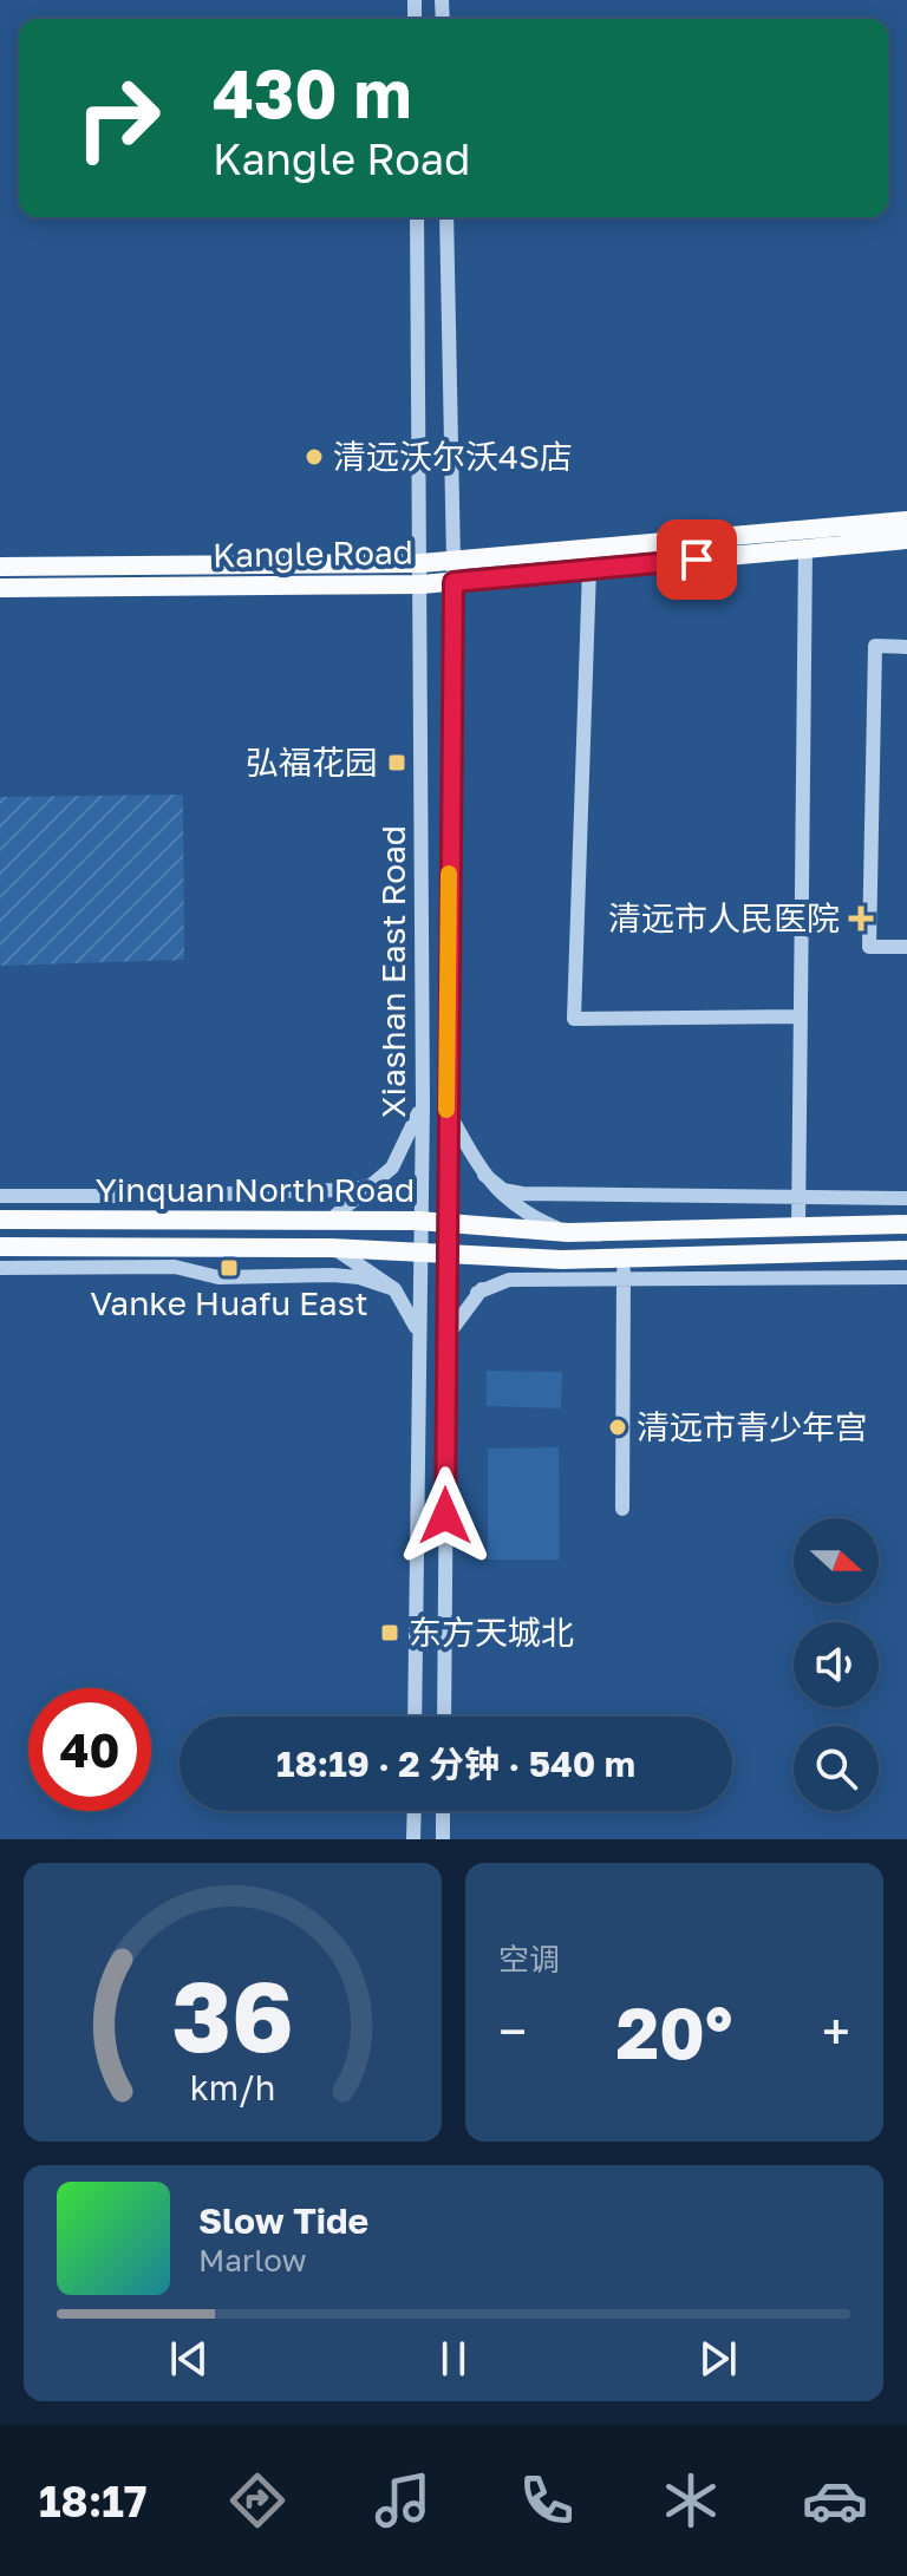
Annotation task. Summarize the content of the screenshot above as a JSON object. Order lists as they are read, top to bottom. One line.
{"streets":{"main road":["Kangle Road","Yinquan North Road"],"street":["Xiashan East Road"]},"crossings":[["Kangle Road","Xiashan East Road"],["Xiashan East Road","Yinquan North Road"]],"places":{"other":["清远沃尔沃4S店","清远市青少年宫"],"transit":["弘福花园","Vanke Huafu East","东方天城北"],"health":["清远市人民医院"]},"north":"right","page":{"turn":["430 m","Kangle Road"],"limit":"40","trip":"18:19 · 2 分钟 · 540 m","tile":"空调","heat":["−","20°","+"],"song":["Slow Tide","Marlow"],"tabs":"18:17","gauge":["36","km/h"]}}
